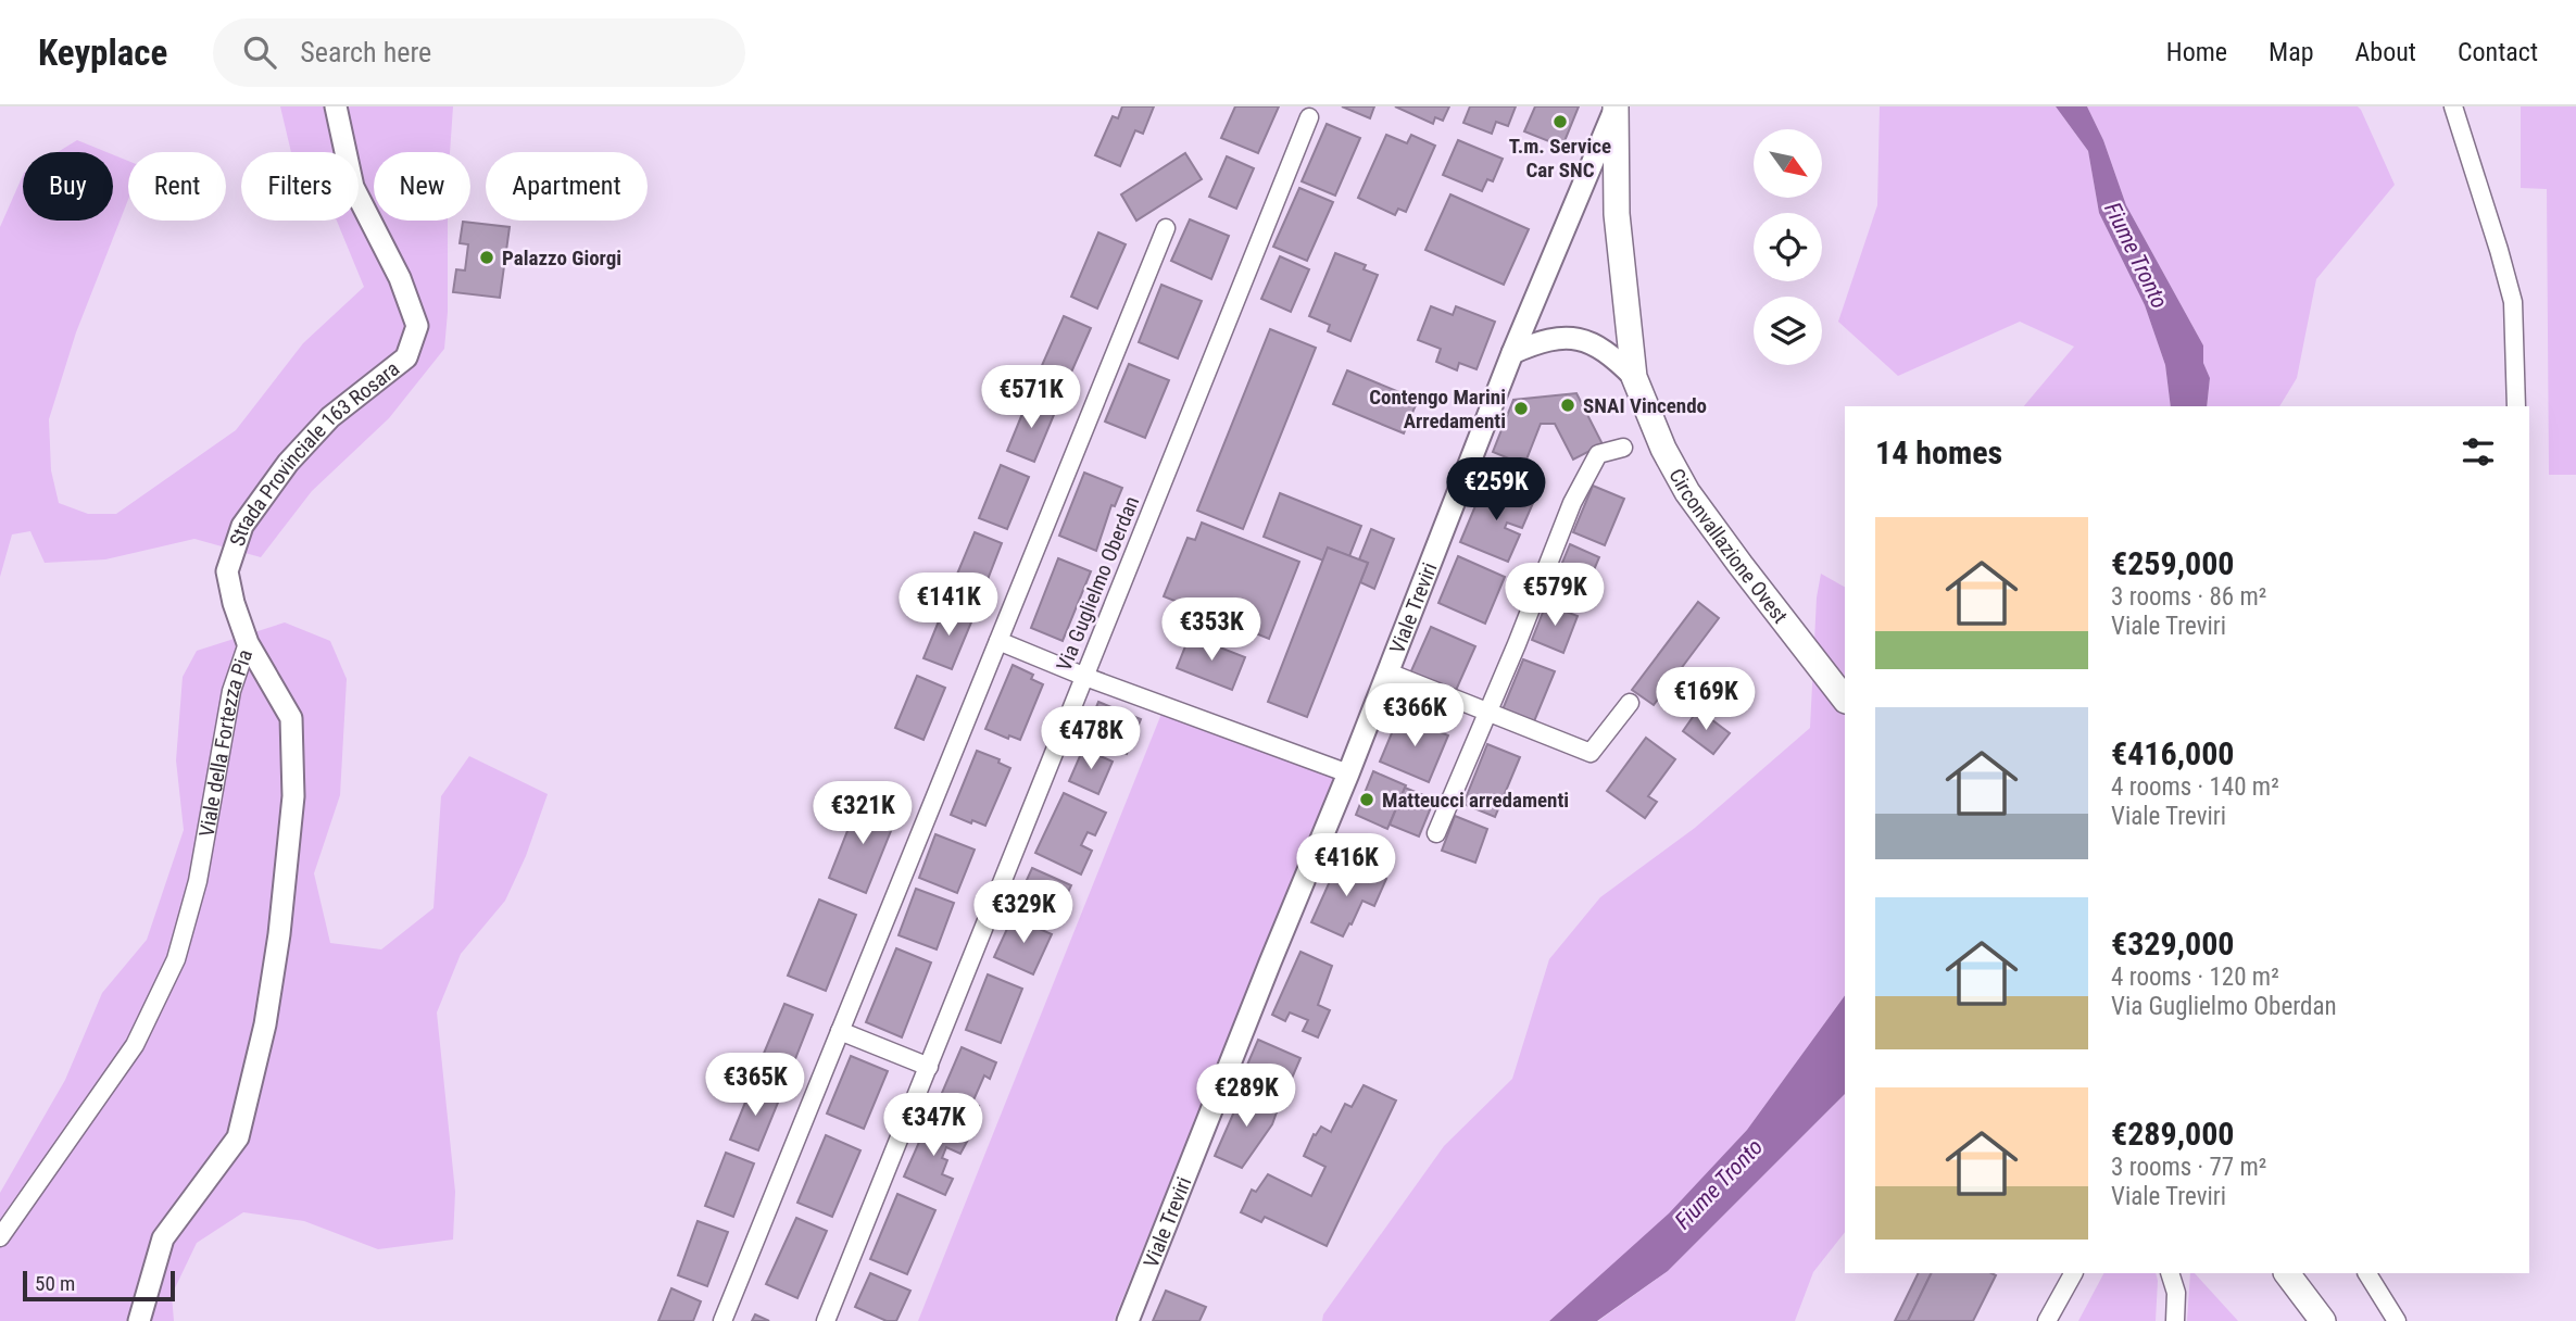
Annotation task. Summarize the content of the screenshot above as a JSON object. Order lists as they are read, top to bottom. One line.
{"streets":{"main road":["Circonvallazione Ovest"],"street":["Strada Provinciale 163 Rosara","Via Guglielmo Oberdan","Viale Treviri","Viale della Fortezza Pia"]},"crossings":[["Strada Provinciale 163 Rosara","Viale della Fortezza Pia"],["Circonvallazione Ovest","Viale Treviri"]],"water":["Fiume Tronto"],"places":["T.m. Service Car SNC","Palazzo Giorgi","SNAI Vincendo","Contengo Marini Arredamenti","Matteucci arredamenti"],"scale_bar":"50 m","north":"bottom right","page":{"header":"Keyplace","search":"Search here","nav":["Home","Map","About","Contact"],"chip":["Buy","Rent","Filters","New","Apartment"],"price":["€571K","€259K","€579K","€141K","€353K","€169K","€366K","€478K","€321K","€416K","€329K","€365K","€289K","€347K"],"heading":"14 homes","list":[{"name":"€259,000","note":"3 rooms · 86 m² · Viale Treviri"},{"name":"€416,000","note":"4 rooms · 140 m² · Viale Treviri"},{"name":"€329,000","note":"4 rooms · 120 m² · Via Guglielmo Oberdan"},{"name":"€289,000","note":"3 rooms · 77 m² · Viale Treviri"}],"scale":"50 m"}}
